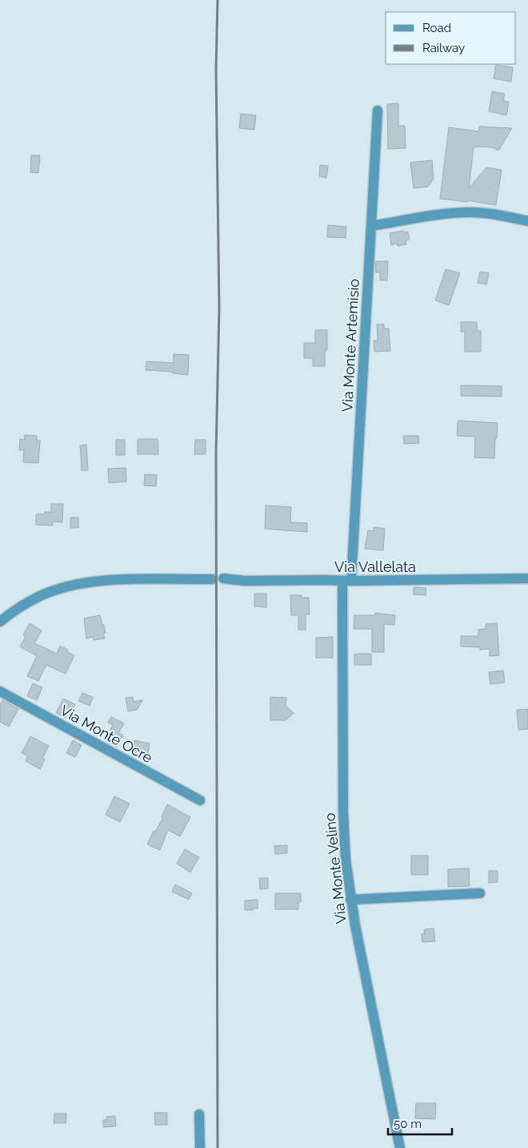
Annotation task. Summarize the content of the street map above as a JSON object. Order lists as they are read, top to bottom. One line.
{"streets":{"street":["Via Monte Artemisio","Via Vallelata","Via Monte Ocre","Via Monte Velino"]},"crossings":[["Via Monte Artemisio","Via Vallelata"],["Via Monte Artemisio","Via Monte Velino"],["Via Vallelata","Via Monte Velino"]],"legend":["Road","Railway"],"scale_bar":"50 m"}
